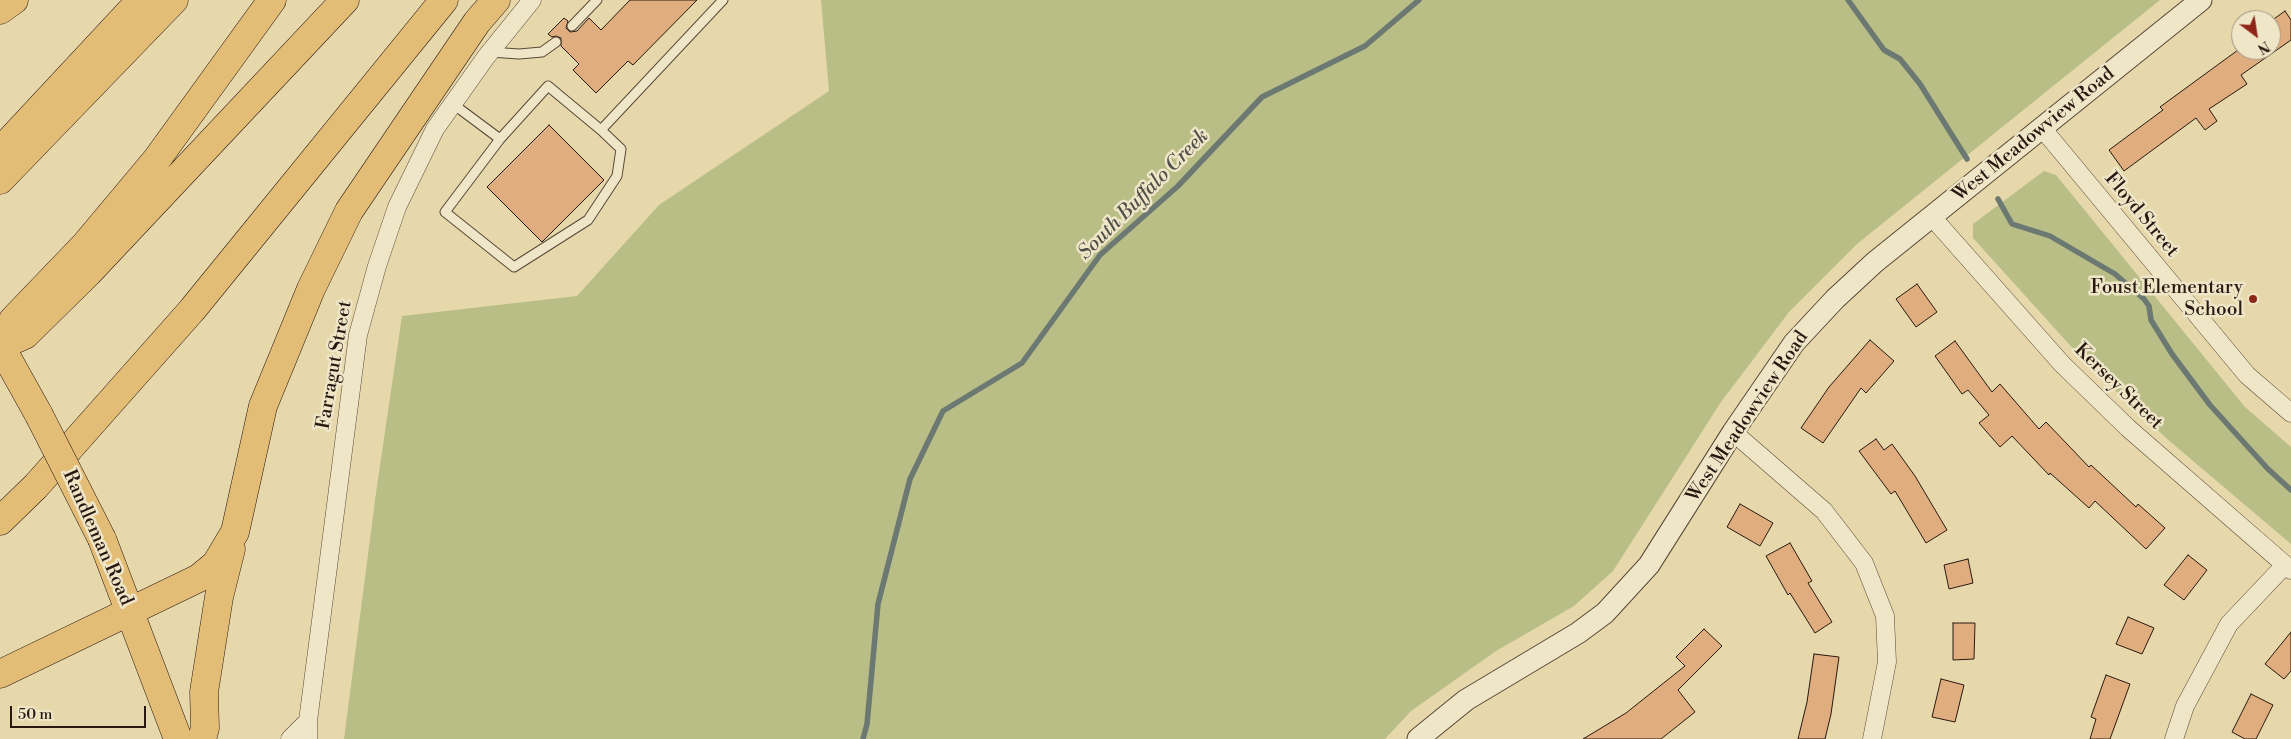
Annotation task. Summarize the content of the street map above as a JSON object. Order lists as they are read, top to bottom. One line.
{"streets":{"main road":["Randleman Road"],"street":["West Meadowview Road","Floyd Street","Farragut Street","Kersey Street"]},"crossings":[["West Meadowview Road","Floyd Street"],["West Meadowview Road","Kersey Street"]],"water":["South Buffalo Creek"],"places":["Foust Elementary School"],"scale_bar":"50 m","north":"bottom right"}
